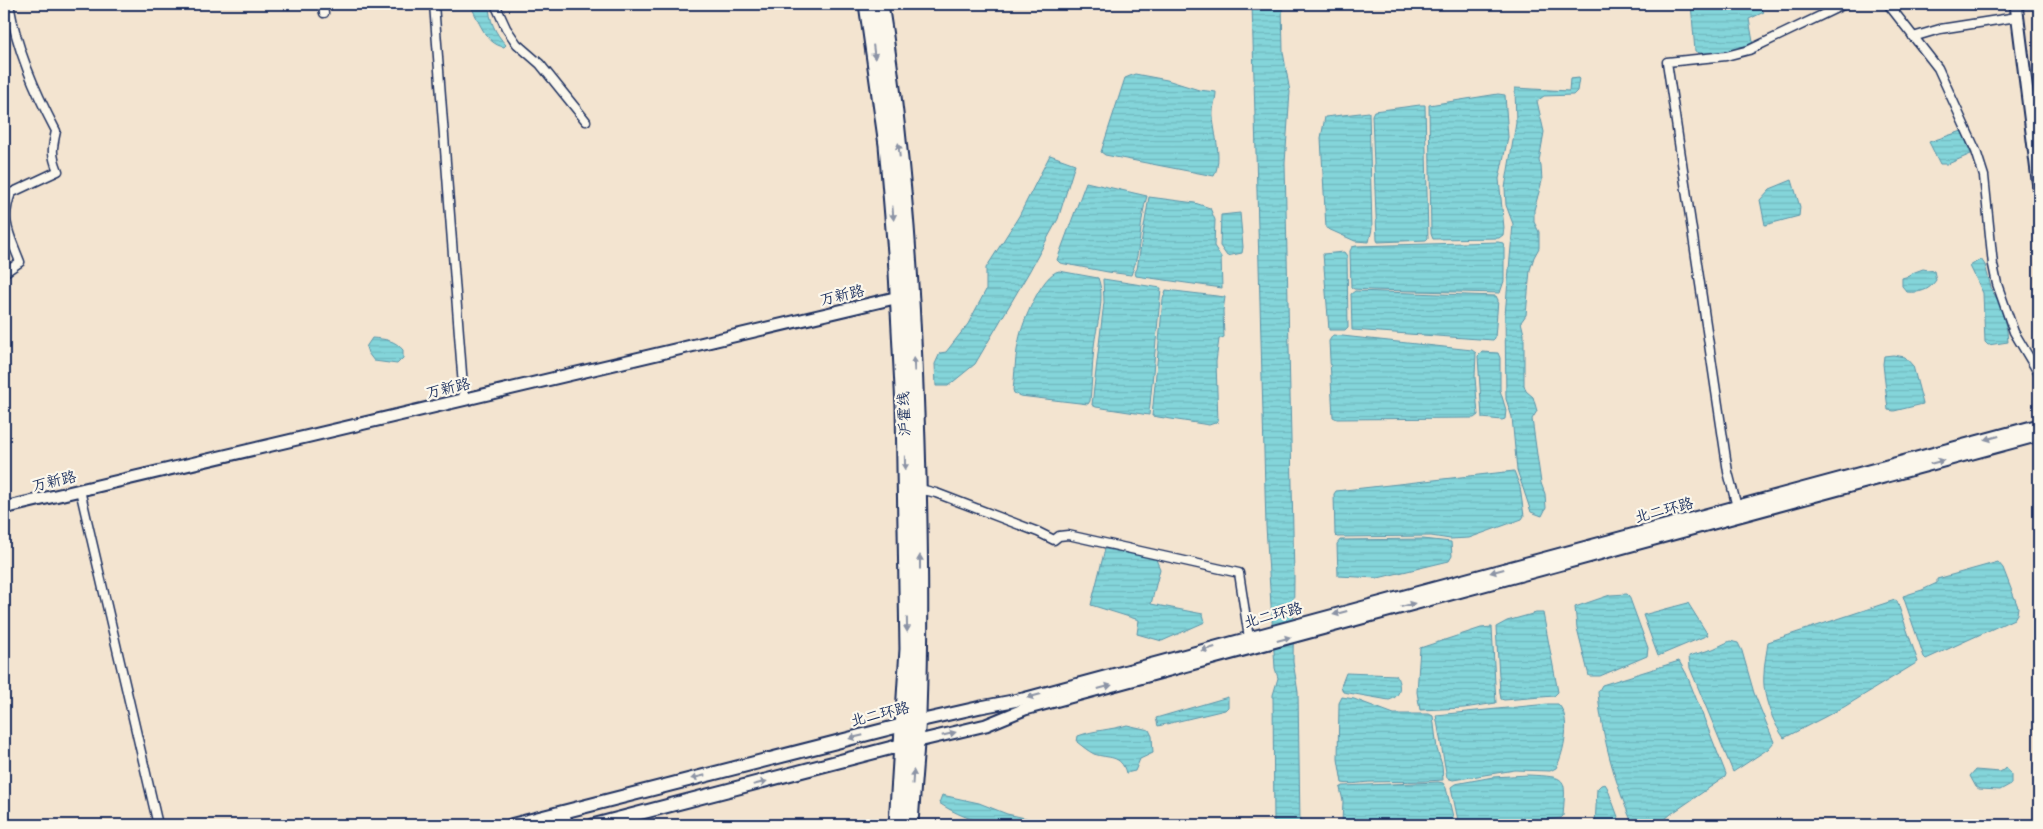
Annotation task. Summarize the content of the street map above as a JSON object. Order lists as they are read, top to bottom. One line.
{"streets":{"highway":["沪霍线"],"main road":["万新路","北二环路"]},"crossings":[["万新路","沪霍线"],["沪霍线","北二环路"]]}
